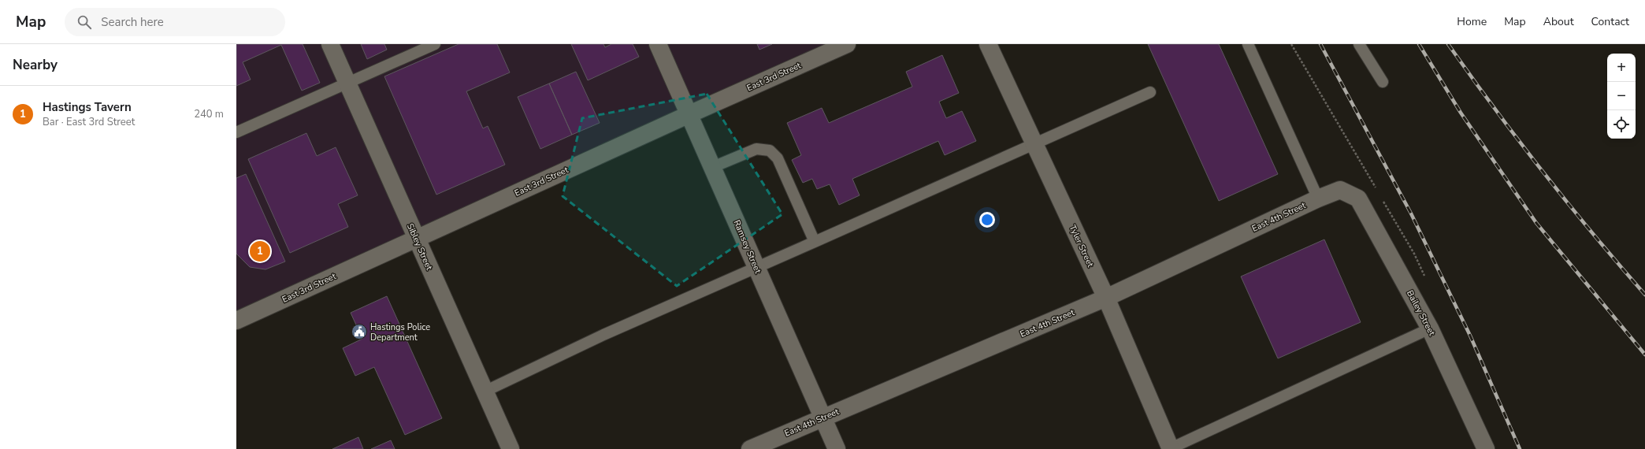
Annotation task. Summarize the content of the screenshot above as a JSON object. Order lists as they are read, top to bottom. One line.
{"streets":{"street":["East 3rd Street","East 4th Street","Tyler Street","Sibley Street","Ramsey Street","Bailey Street"]},"crossings":[["East 3rd Street","Sibley Street"],["East 3rd Street","Ramsey Street"],["East 4th Street","Tyler Street"],["East 4th Street","Ramsey Street"],["East 4th Street","Bailey Street"]],"places":{"public building":["Hastings Police Department"]},"page":{"header":"Map","search":"Search here","nav":["Home","Map","About","Contact"],"heading":"Nearby","map_buttons":["+","−"],"list":[{"mark":"1","name":"Hastings Tavern","note":"Bar · East 3rd Street","value":"240 m"}],"pins":"1"}}
